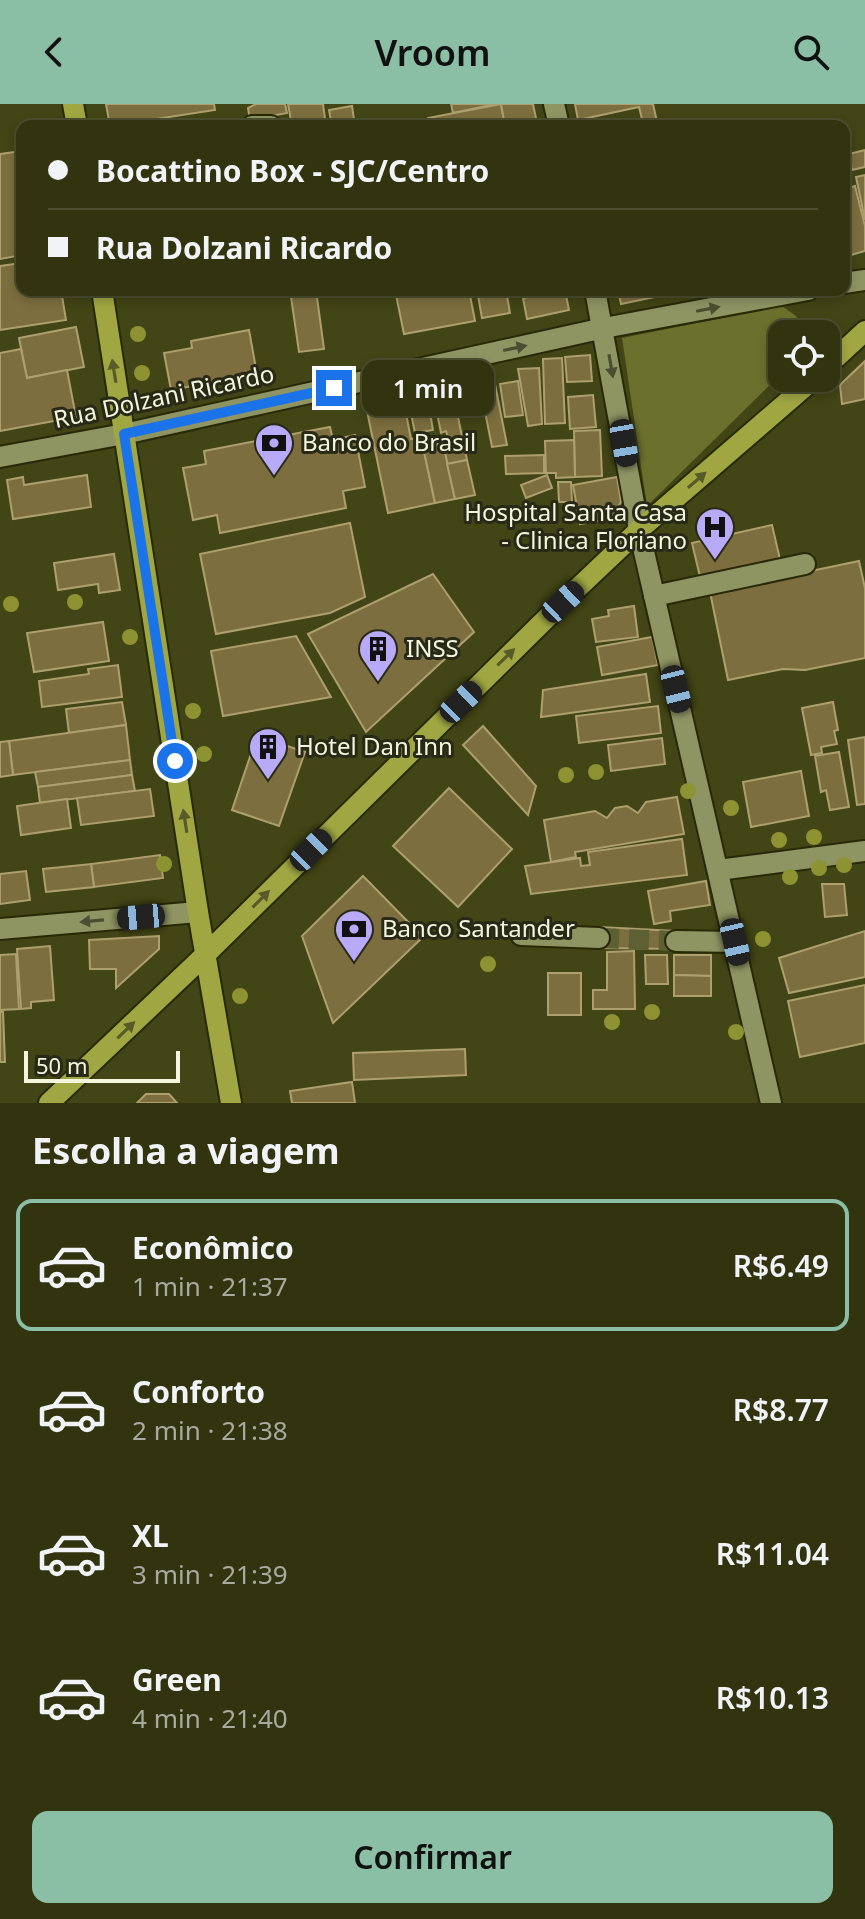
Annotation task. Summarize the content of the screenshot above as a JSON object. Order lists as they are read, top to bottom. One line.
{"streets":{"street":["Rua Dolzani Ricardo"]},"one_way":["Rua Dolzani Ricardo"],"places":{"bank":["Banco do Brasil","Banco Santander"],"hospital":["Hospital Santa Casa - Clinica Floriano"],"building":["INSS","Hotel Dan Inn"]},"scale_bar":"50 m","page":{"header":"Vroom","banner":["Bocattino Box - SJC/Centro","Rua Dolzani Ricardo"],"bubble":"1 min","scale":"50 m","heading":"Escolha a viagem","list":[{"name":"Econômico","note":"1 min · 21:37","value":"R$6.49"},{"name":"Conforto","note":"2 min · 21:38","value":"R$8.77"},{"name":"XL","note":"3 min · 21:39","value":"R$11.04"},{"name":"Green","note":"4 min · 21:40","value":"R$10.13"}],"buttons":"Confirmar"}}
